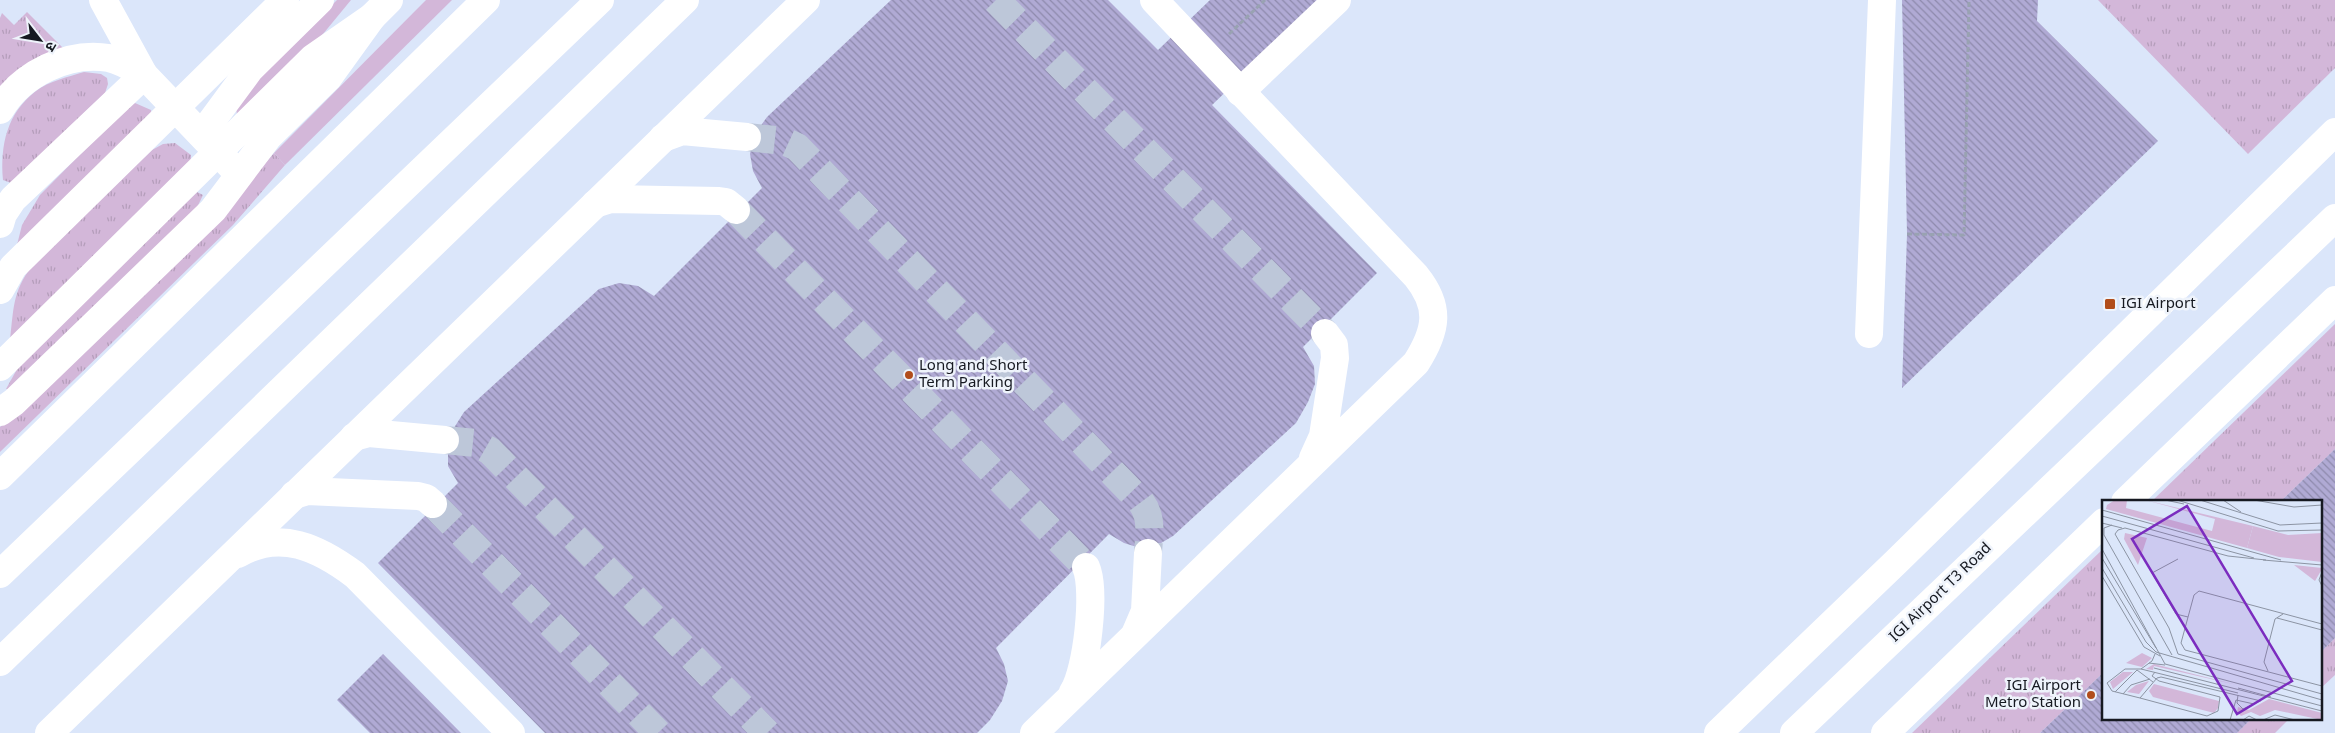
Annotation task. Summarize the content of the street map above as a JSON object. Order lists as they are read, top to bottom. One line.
{"streets":{"main road":["IGI Airport T3 Road"]},"places":{"transit":["IGI Airport"],"other":["Long and Short Term Parking","IGI Airport Metro Station"]},"north":"bottom right"}
